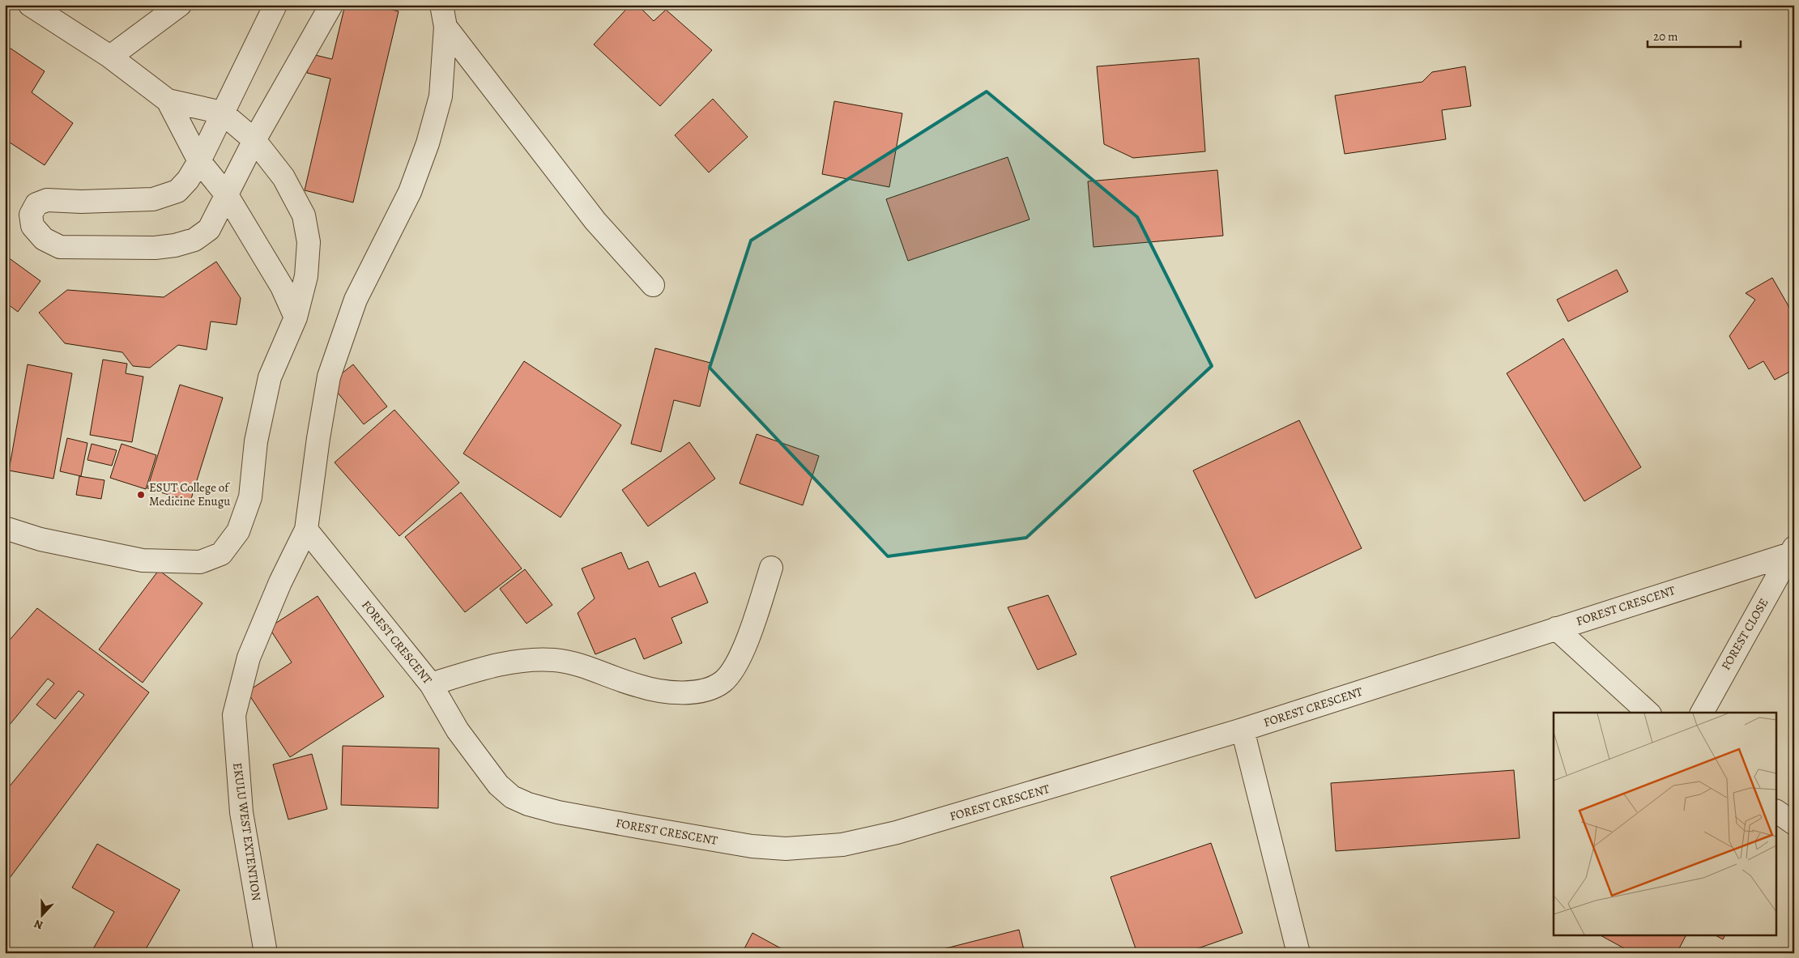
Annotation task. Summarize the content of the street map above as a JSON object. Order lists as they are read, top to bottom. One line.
{"streets":{"street":["FOREST CRESCENT","FOREST CLOSE","EKULU WEST EXTENTION"]},"crossings":[["FOREST CRESCENT","FOREST CLOSE"],["FOREST CRESCENT","EKULU WEST EXTENTION"]],"places":["ESUT College of Medicine Enugu"],"scale_bar":"20 m","north":"bottom"}
